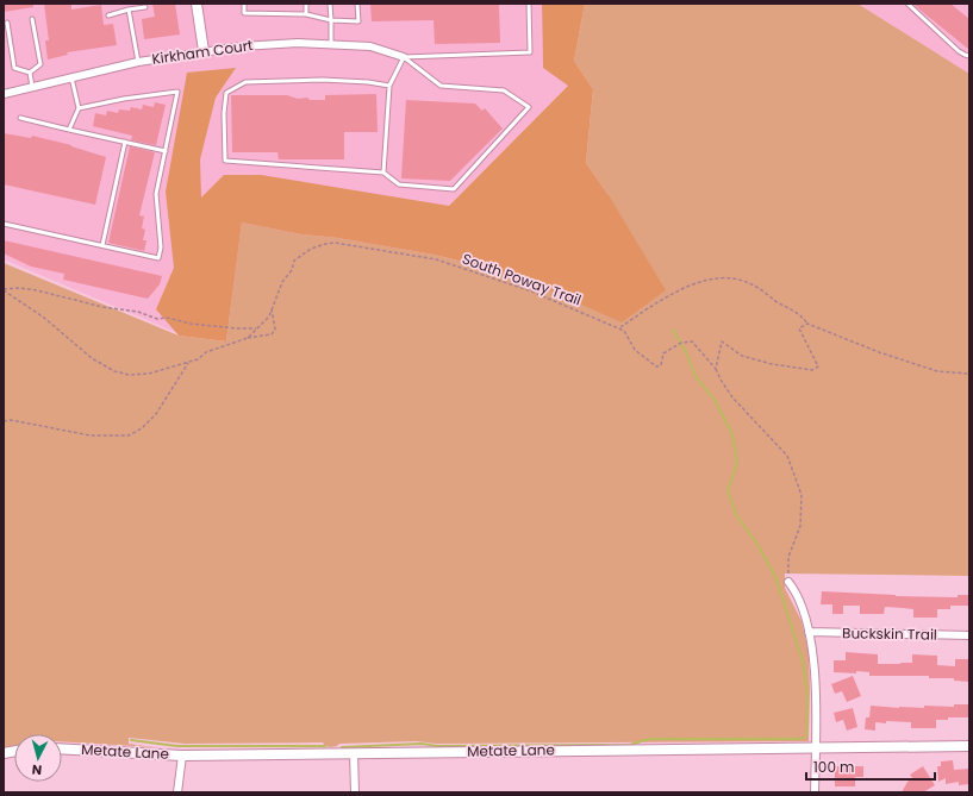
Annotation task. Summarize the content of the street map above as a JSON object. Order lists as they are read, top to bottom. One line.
{"streets":{"street":["Kirkham Court","Buckskin Trail","Metate Lane"],"path":["South Poway Trail"]},"scale_bar":"100 m","north":"bottom"}
